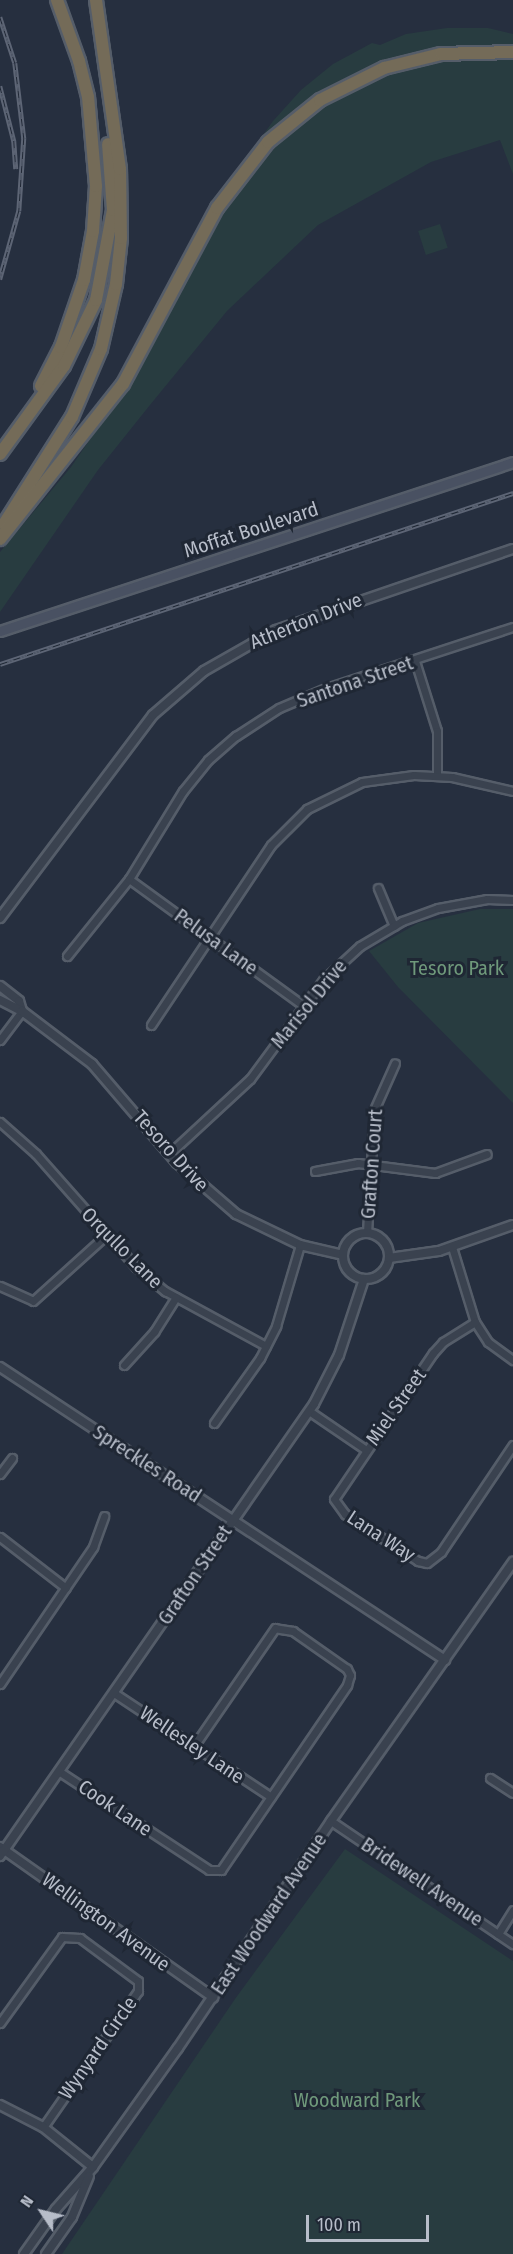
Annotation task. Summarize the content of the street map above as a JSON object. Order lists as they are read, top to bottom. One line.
{"streets":{"main road":["Moffat Boulevard"],"street":["Atherton Drive","Santona Street","Pelusa Lane","Marisol Drive","Tesoro Drive","Grafton Court","Orqullo Lane","Miel Street","Spreckles Road","Lana Way","Grafton Street","Wellesley Lane","Cook Lane","Bridewell Avenue","East Woodward Avenue","Wellington Avenue","Wynyard Circle"]},"crossings":[["Santona Street","Pelusa Lane"],["Pelusa Lane","Marisol Drive"],["Marisol Drive","Tesoro Drive"],["Tesoro Drive","Grafton Court"],["Tesoro Drive","Grafton Street"],["Grafton Court","Grafton Street"],["Miel Street","Lana Way"],["Spreckles Road","Grafton Street"],["Spreckles Road","East Woodward Avenue"],["Grafton Street","Wellesley Lane"],["Grafton Street","Cook Lane"],["Grafton Street","Wellington Avenue"],["Wellesley Lane","Cook Lane"],["Bridewell Avenue","East Woodward Avenue"],["East Woodward Avenue","Wellington Avenue"]],"parks":["Tesoro Park","Woodward Park"],"scale_bar":"100 m","north":"top left"}
